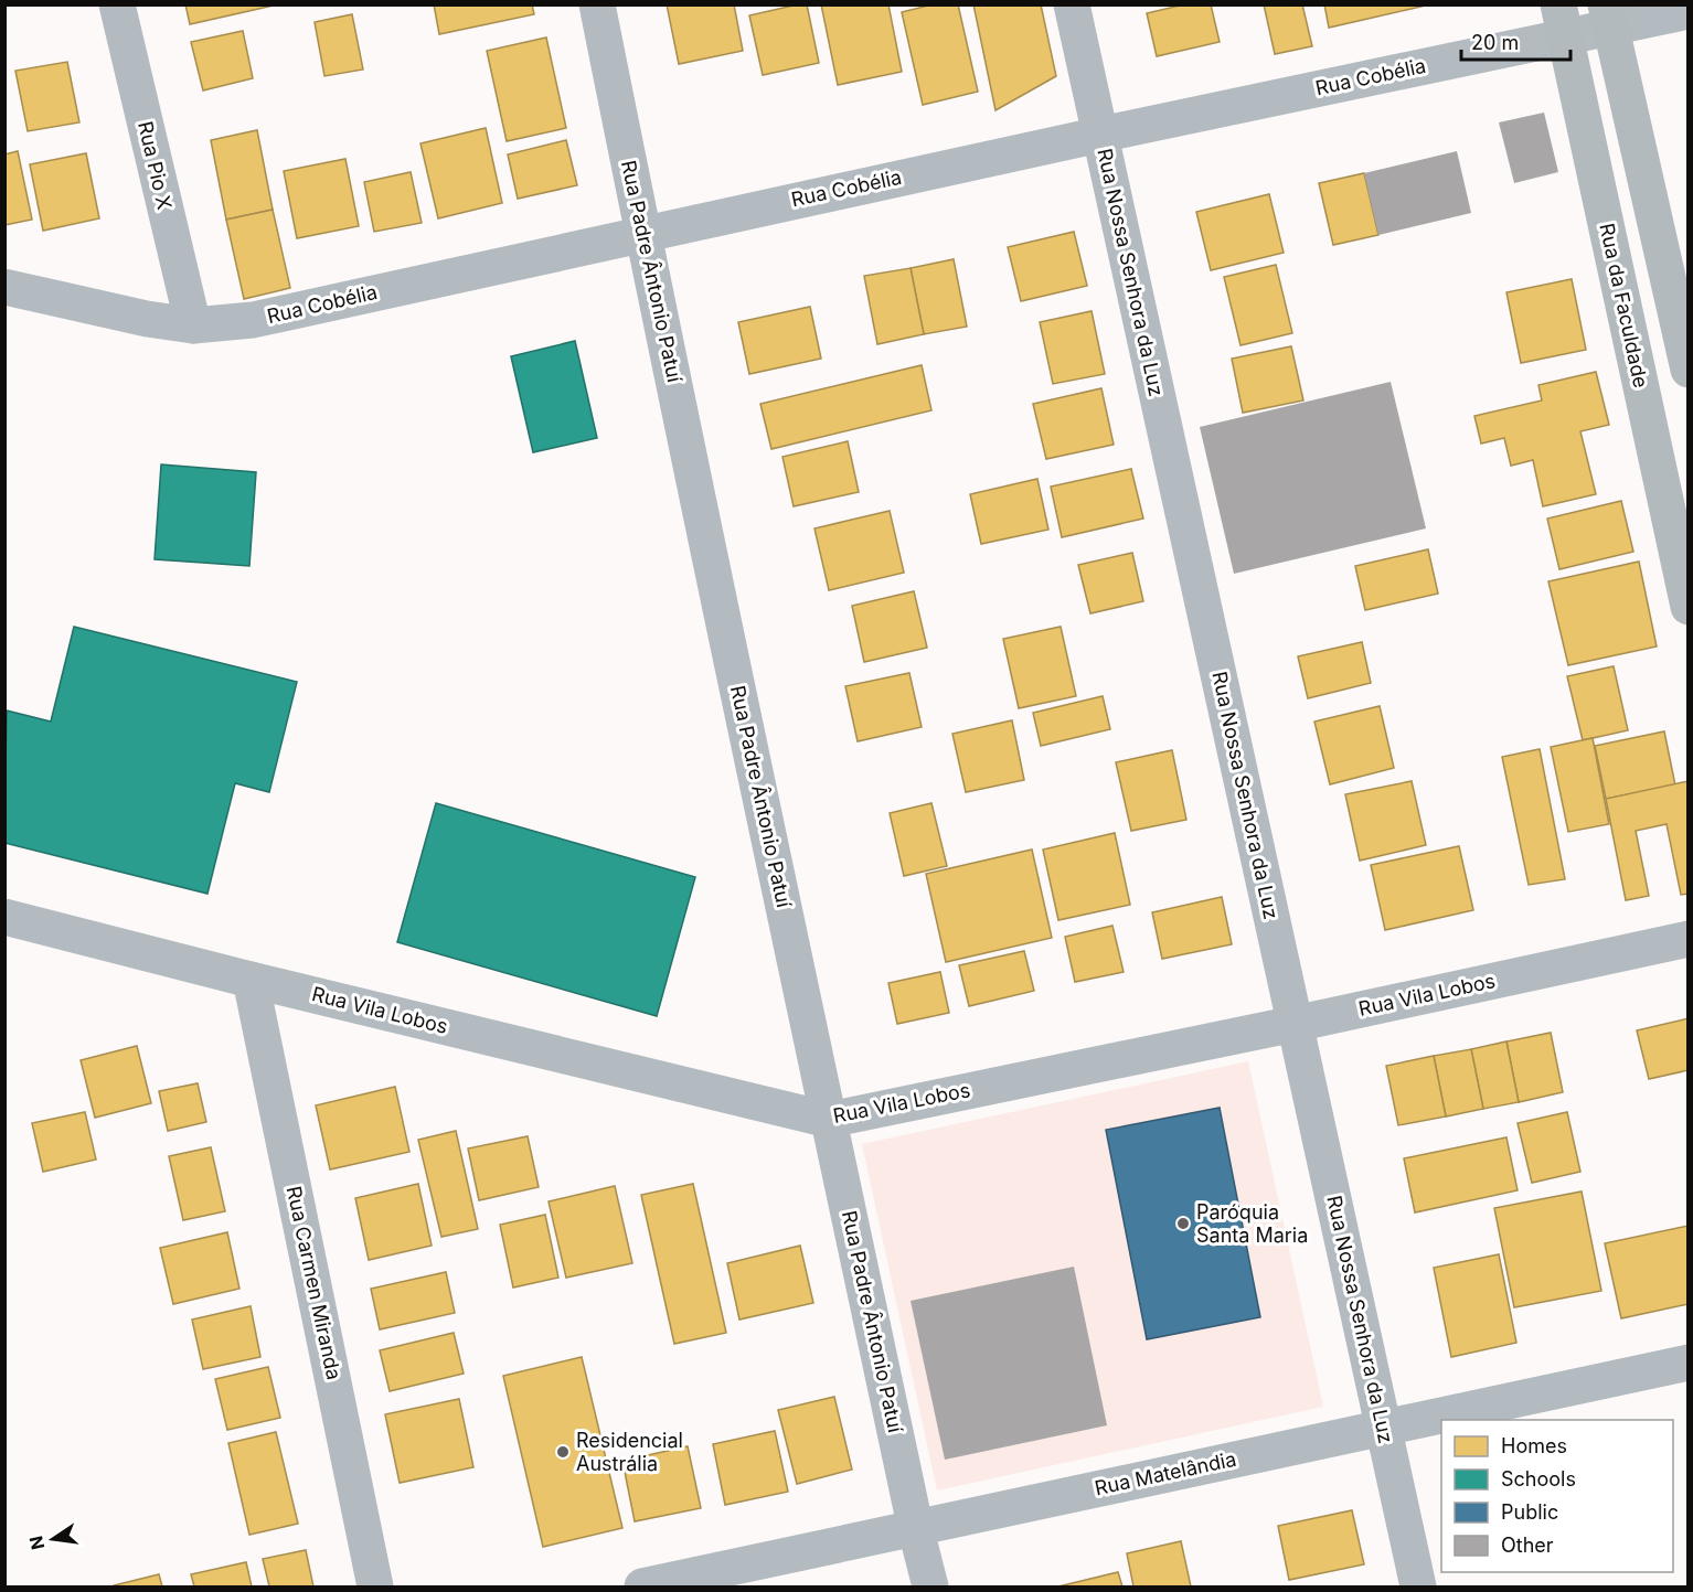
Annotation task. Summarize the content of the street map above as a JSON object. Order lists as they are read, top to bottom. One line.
{"streets":{"street":["Rua Cobélia","Rua Pio X","Rua Padre Ântonio Patuí","Rua Nossa Senhora da Luz","Rua da Faculdade","Rua Vila Lobos","Rua Carmen Miranda","Rua Matelândia"]},"crossings":[["Rua Cobélia","Rua Pio X"],["Rua Cobélia","Rua Padre Ântonio Patuí"],["Rua Cobélia","Rua Nossa Senhora da Luz"],["Rua Cobélia","Rua da Faculdade"],["Rua Padre Ântonio Patuí","Rua Vila Lobos"],["Rua Padre Ântonio Patuí","Rua Matelândia"],["Rua Nossa Senhora da Luz","Rua Vila Lobos"],["Rua Nossa Senhora da Luz","Rua Matelândia"],["Rua Vila Lobos","Rua Carmen Miranda"]],"places":["Paróquia Santa Maria","Residencial Austrália"],"legend":["Homes","Schools","Public","Other"],"scale_bar":"20 m","north":"left"}
